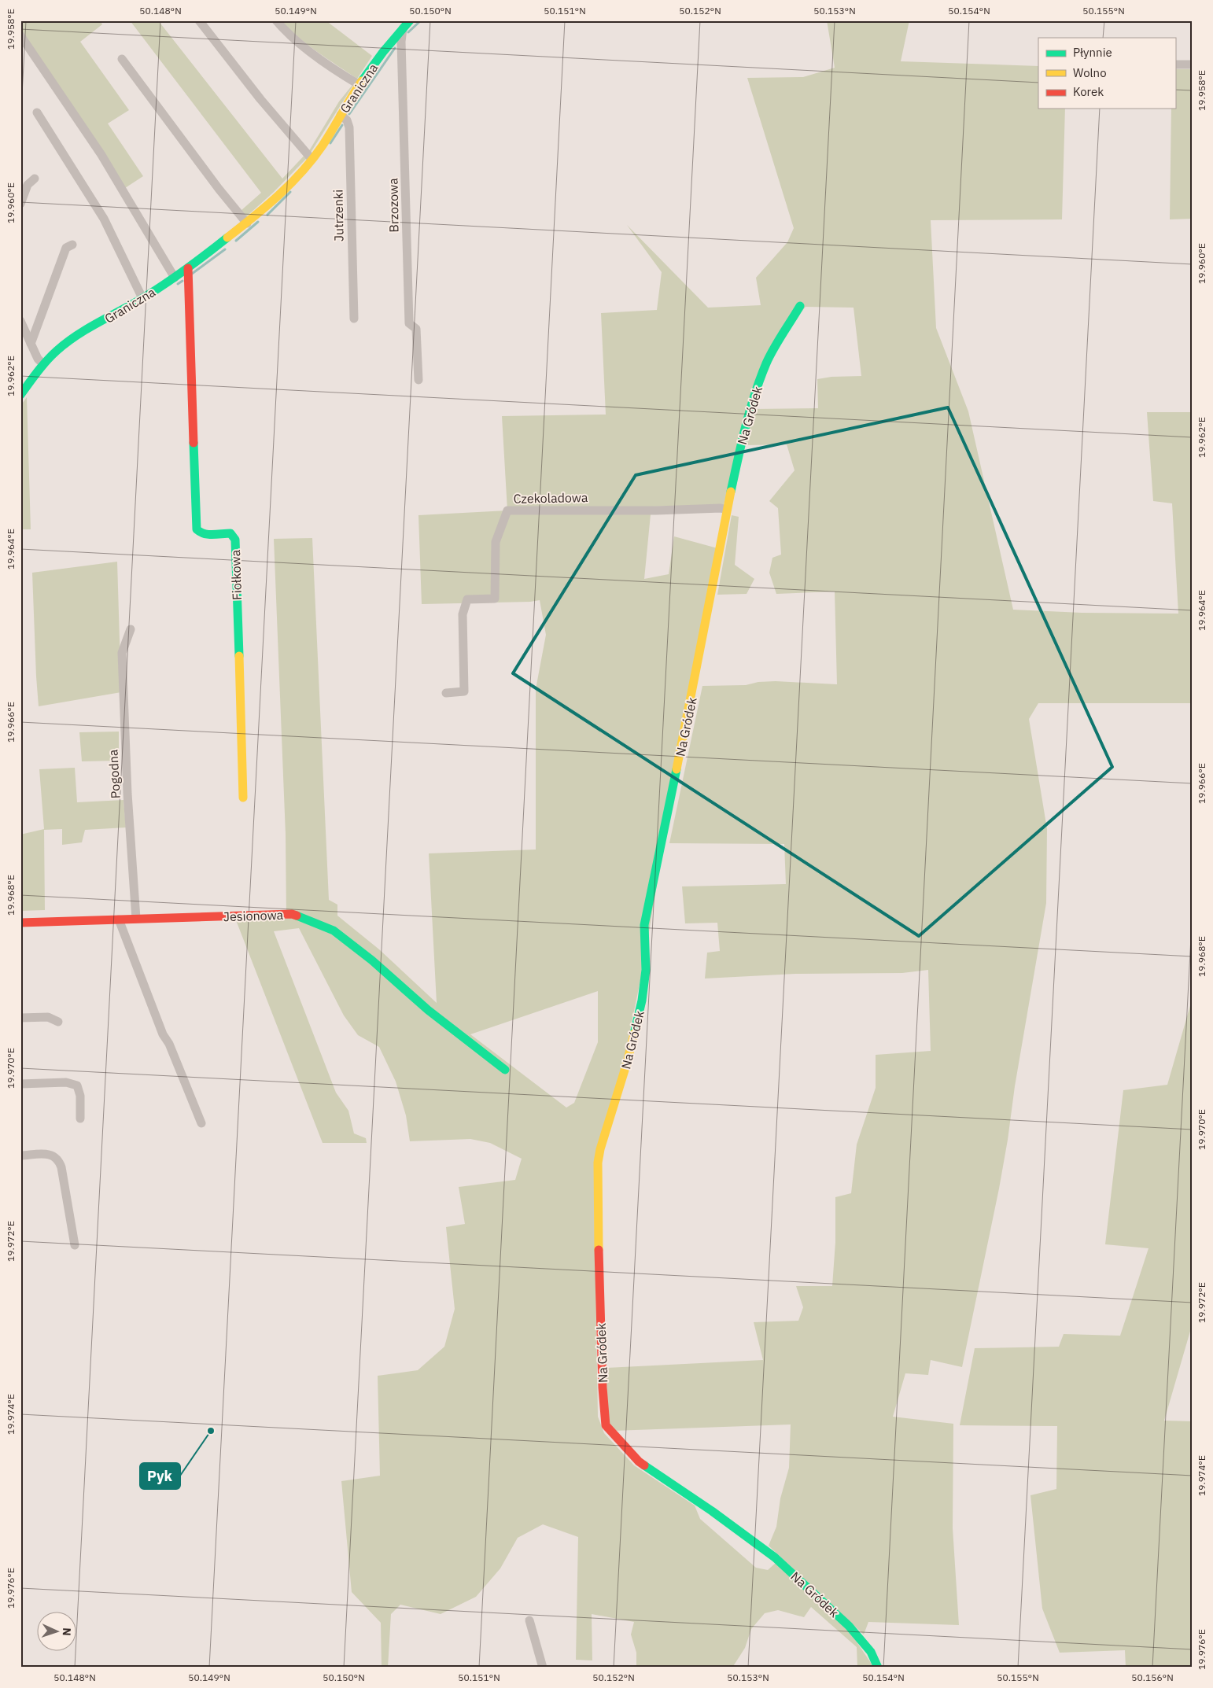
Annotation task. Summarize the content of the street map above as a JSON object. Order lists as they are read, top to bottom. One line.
{"streets":{"street":["Graniczna","Brzozowa","Jutrzenki","Na Gródek","Czekoladowa","Fiołkowa","Pogodna","Jesionowa"]},"crossings":[["Graniczna","Brzozowa"],["Graniczna","Jutrzenki"],["Graniczna","Fiołkowa"],["Na Gródek","Czekoladowa"],["Pogodna","Jesionowa"]],"places":["Pyk"],"legend":["Płynnie","Wolno","Korek"],"north":"right","coordinates":["50.148°N","50.149°N","50.150°N","50.151°N","50.152°N","50.153°N","50.154°N","50.155°N","19.958°E","19.960°E","19.962°E","19.964°E","19.966°E","19.968°E","19.970°E","19.972°E","19.974°E","19.976°E","50.156°N"]}
